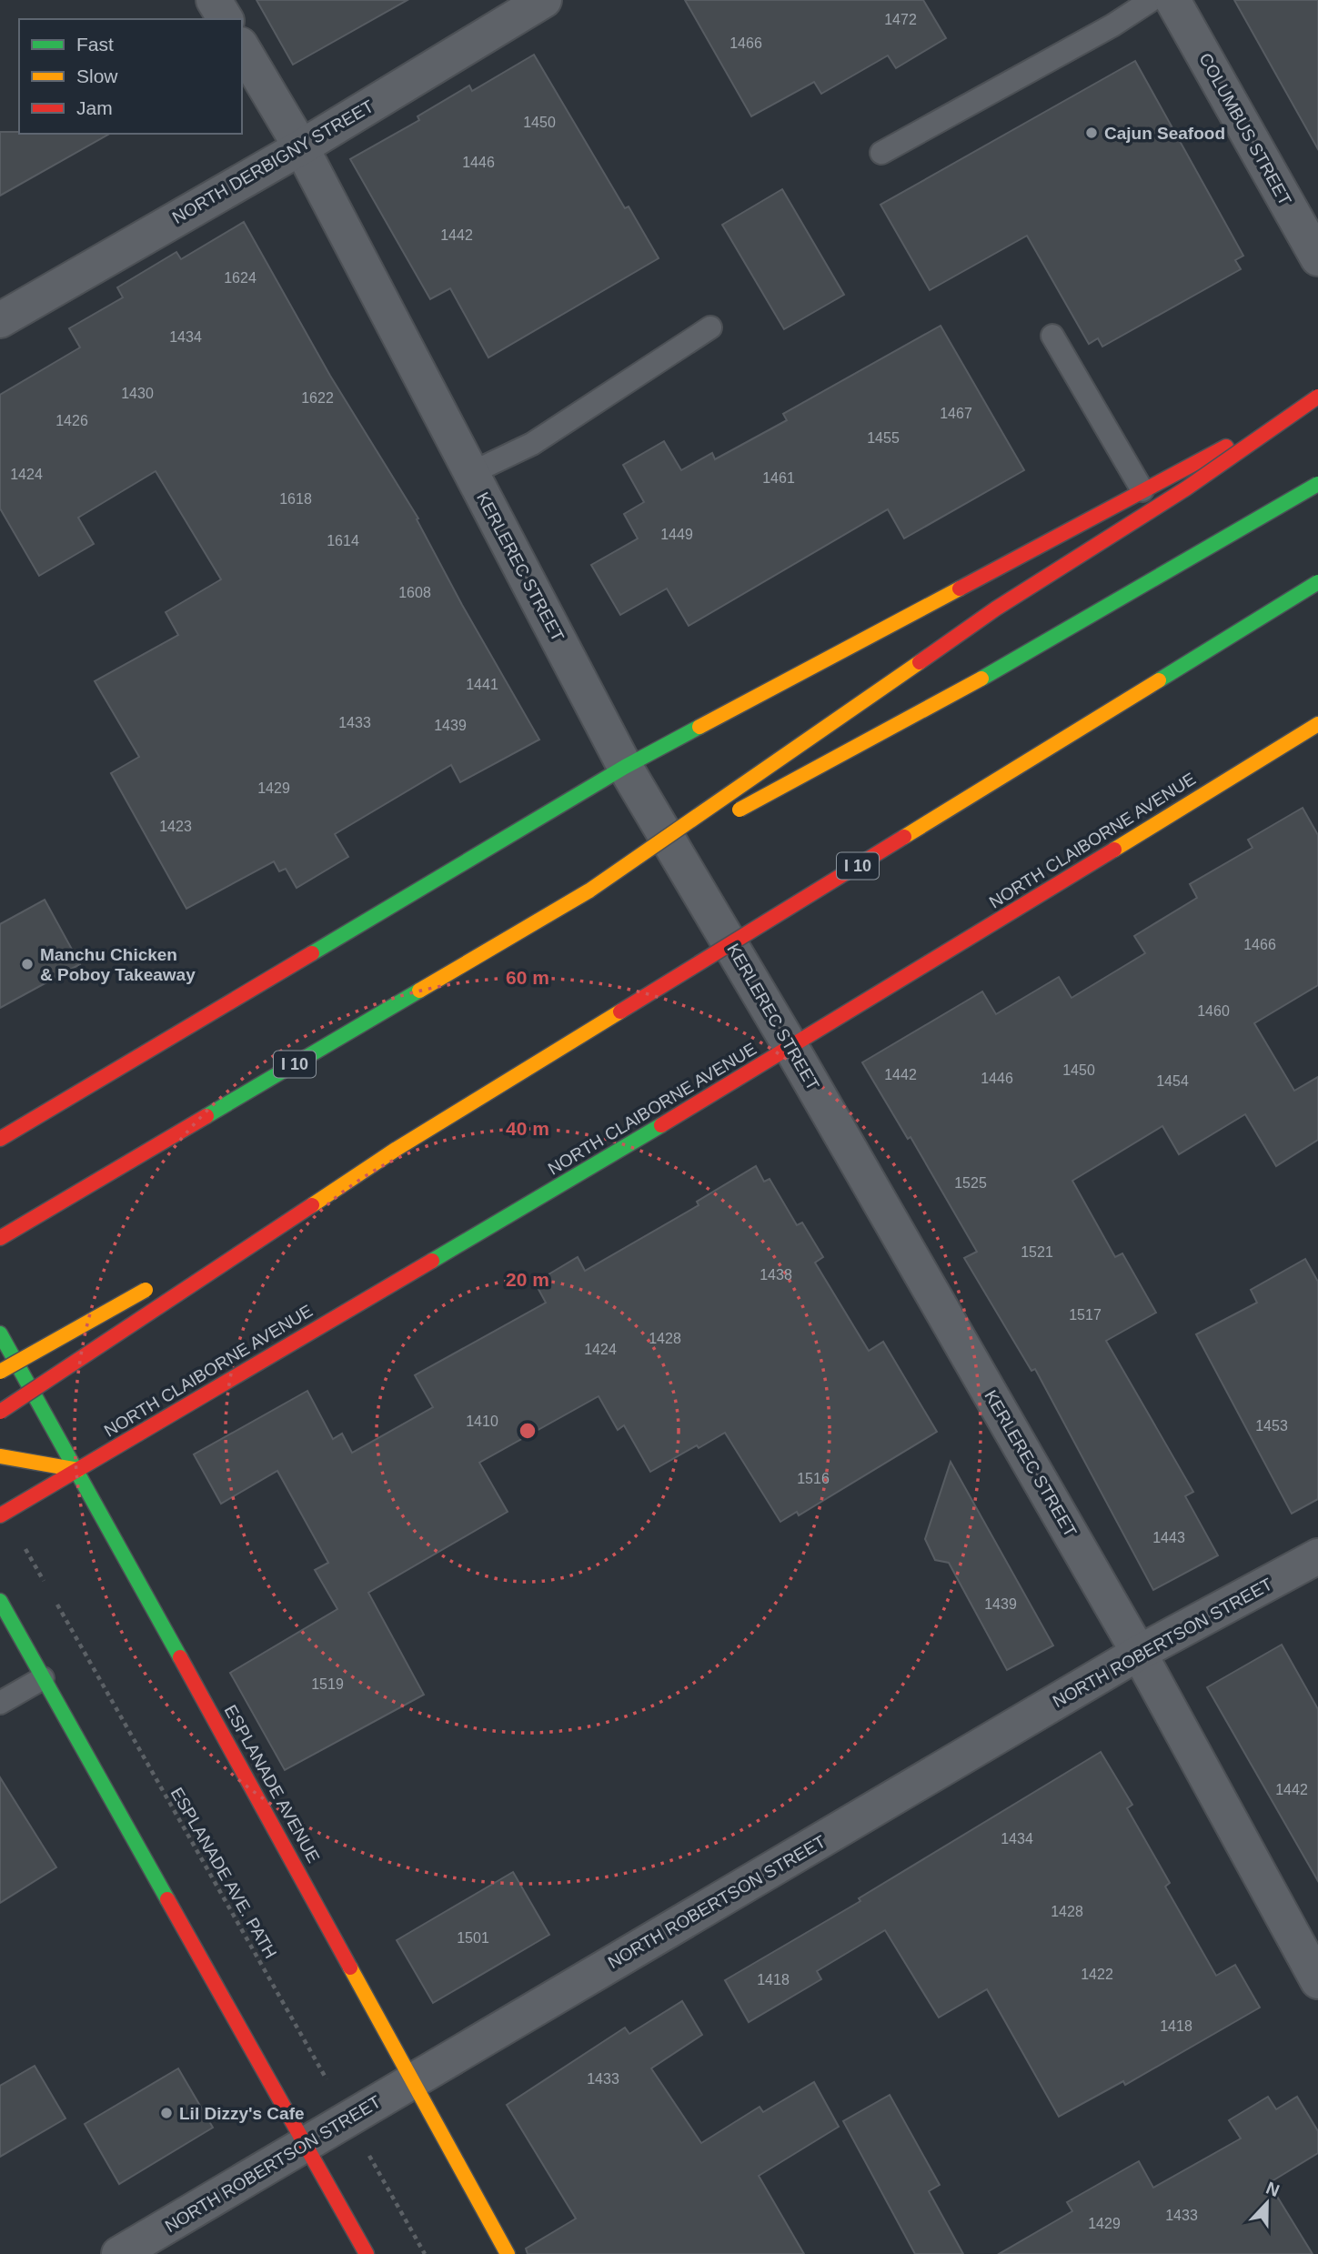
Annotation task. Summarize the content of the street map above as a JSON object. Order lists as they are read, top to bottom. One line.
{"streets":{"main road":["NORTH CLAIBORNE AVENUE","I 10","ESPLANADE AVENUE"],"street":["COLUMBUS STREET","NORTH DERBIGNY STREET","KERLEREC STREET","NORTH ROBERTSON STREET"],"path":["ESPLANADE AVE. PATH"]},"crossings":[["NORTH DERBIGNY STREET","KERLEREC STREET"],["KERLEREC STREET","NORTH CLAIBORNE AVENUE"],["KERLEREC STREET","NORTH ROBERTSON STREET"],["NORTH CLAIBORNE AVENUE","ESPLANADE AVENUE"],["NORTH ROBERTSON STREET","ESPLANADE AVENUE"],["NORTH ROBERTSON STREET","ESPLANADE AVE. PATH"]],"places":["Cajun Seafood","Manchu Chicken & Poboy Takeaway","Lil Dizzy's Cafe"],"house_numbers":["1472","1466","1450","1446","1442","1624","1434","1430","1622","1467","1426","1455","1424","1461","1618","1449","1614","1608","1441","1433","1439","1429","1423","1466","1460","1450","1442","1446","1454","1525","1521","1438","1517","1428","1424","1410","1453","1516","1443","1439","1519","1442","1434","1428","1501","1422","1418","1418","1433","1433","1429"],"legend":["Fast","Slow","Jam"],"north":"top","rings":["60 m","40 m","20 m"]}
